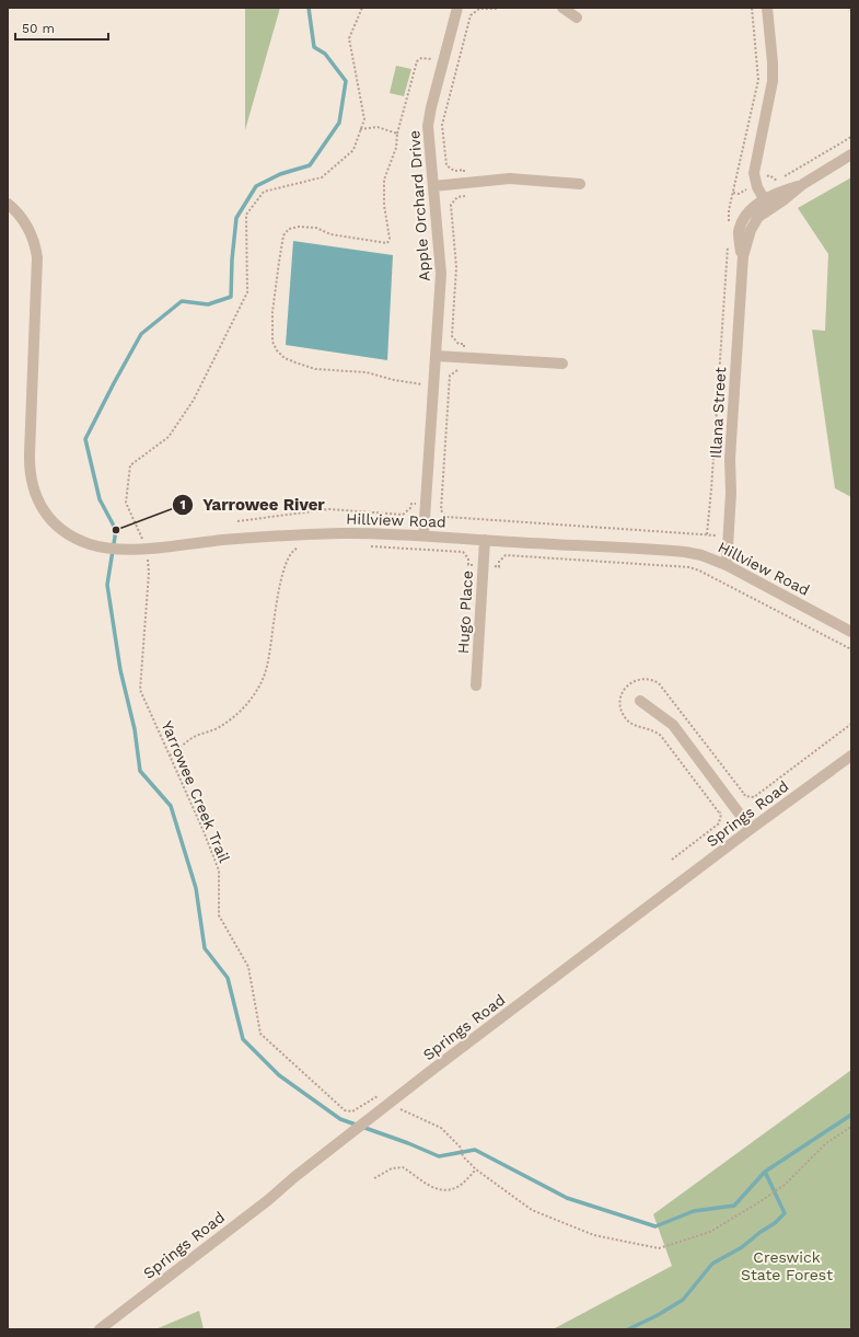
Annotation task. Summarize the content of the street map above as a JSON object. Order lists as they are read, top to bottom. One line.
{"streets":{"street":["Apple Orchard Drive","Illana Street","Hillview Road","Hugo Place","Springs Road"],"path":["Yarrowee Creek Trail"]},"crossings":[["Apple Orchard Drive","Hillview Road"],["Illana Street","Hillview Road"],["Hillview Road","Hugo Place"],["Hillview Road","Yarrowee Creek Trail"],["Yarrowee Creek Trail","Springs Road"]],"parks":["Creswick State Forest"],"places":["Yarrowee River"],"scale_bar":"50 m"}
